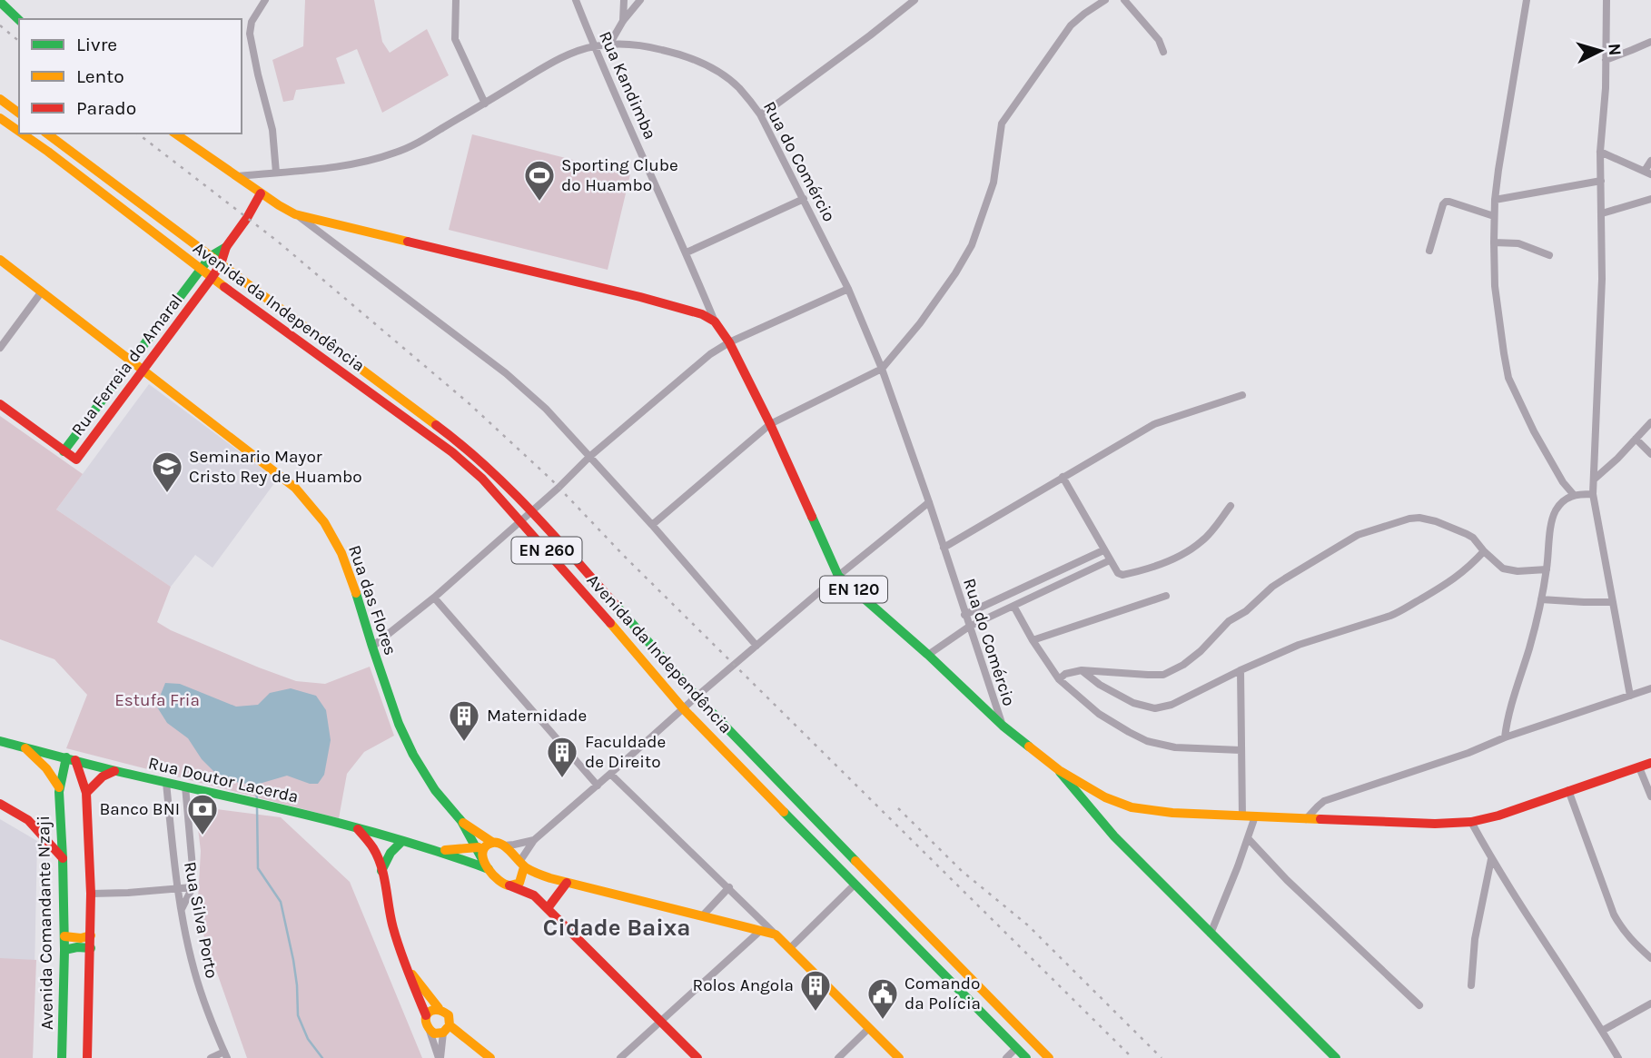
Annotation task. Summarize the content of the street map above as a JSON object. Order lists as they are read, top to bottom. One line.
{"streets":{"main road":["Avenida da Independência","Rua Ferreia do Amaral","EN 260","EN 120","Rua das Flores","Rua Doutor Lacerda","Avenida Comandante N'zaji"],"street":["Rua Kandimba","Rua do Comércio","Rua Silva Porto"]},"crossings":[["Rua Kandimba","Rua do Comércio"],["Rua Kandimba","EN 120"],["Rua do Comércio","EN 120"],["Avenida da Independência","Rua Ferreia do Amaral"],["Rua Ferreia do Amaral","Rua das Flores"],["Rua das Flores","Rua Doutor Lacerda"],["Rua Doutor Lacerda","Rua Silva Porto"],["Rua Doutor Lacerda","Avenida Comandante N'zaji"]],"districts":["Cidade Baixa"],"parks":["Estufa Fria"],"places":{"sports":["Sporting Clube do Huambo"],"school or university":["Seminario Mayor Cristo Rey de Huambo"],"building":["Maternidade","Faculdade de Direito","Rolos Angola"],"bank":["Banco BNI"],"public building":["Comando da Polícia"]},"legend":["Livre","Lento","Parado"],"north":"right"}
